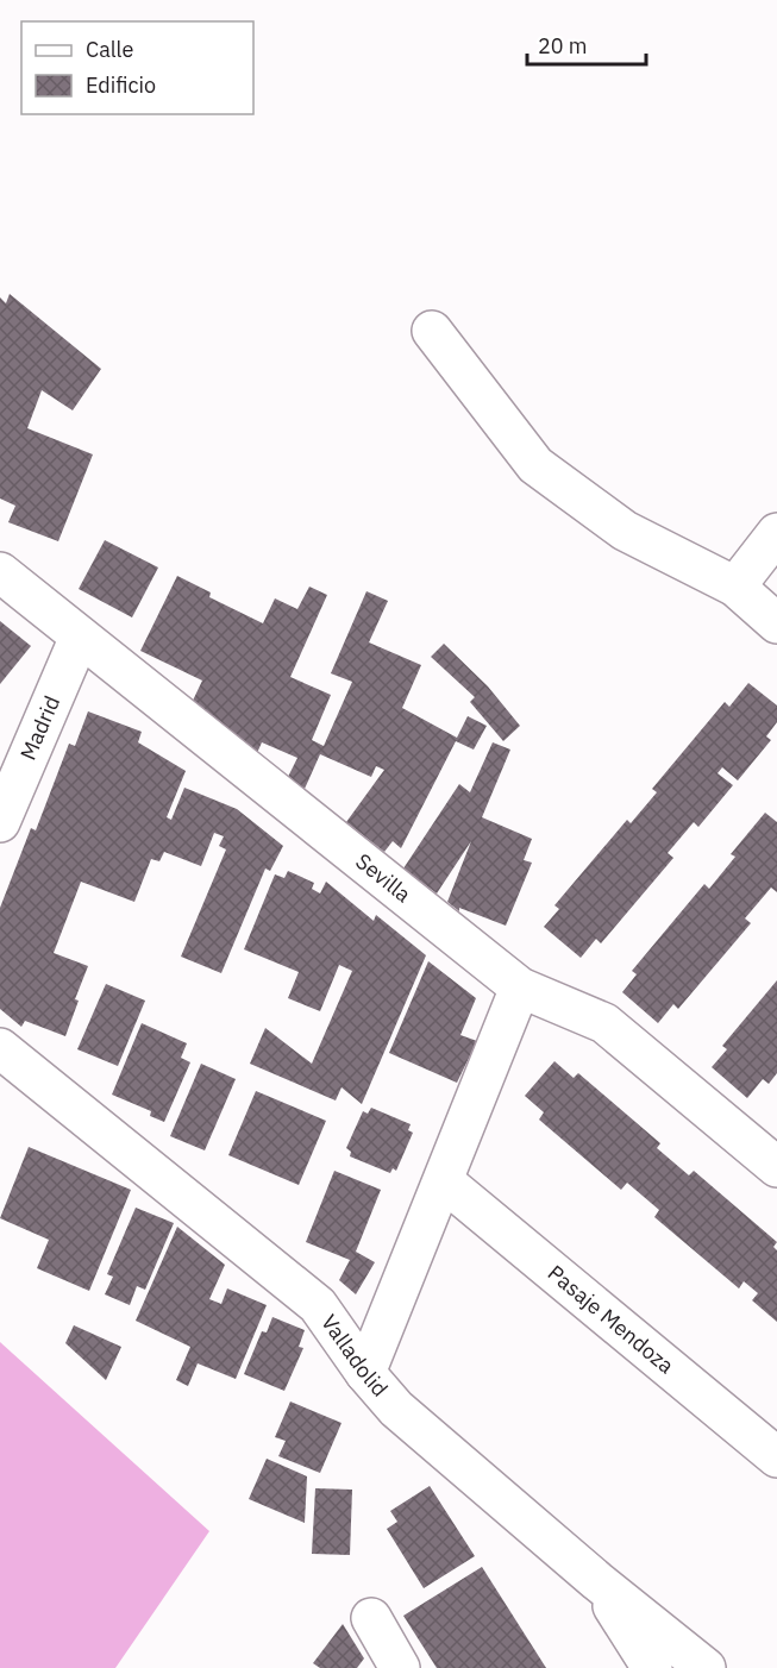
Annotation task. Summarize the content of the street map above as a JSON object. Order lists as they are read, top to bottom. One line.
{"streets":{"street":["Madrid","Sevilla","Pasaje Mendoza","Valladolid"]},"crossings":[["Madrid","Sevilla"]],"legend":["Calle","Edificio"],"scale_bar":"20 m"}
